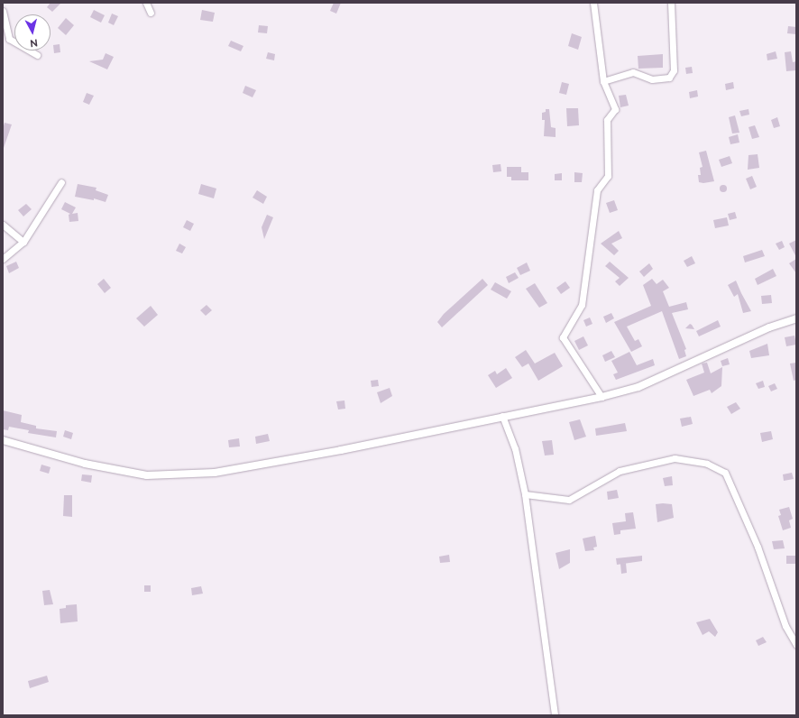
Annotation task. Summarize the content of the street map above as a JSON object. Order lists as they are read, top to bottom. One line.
{"north":"bottom"}
